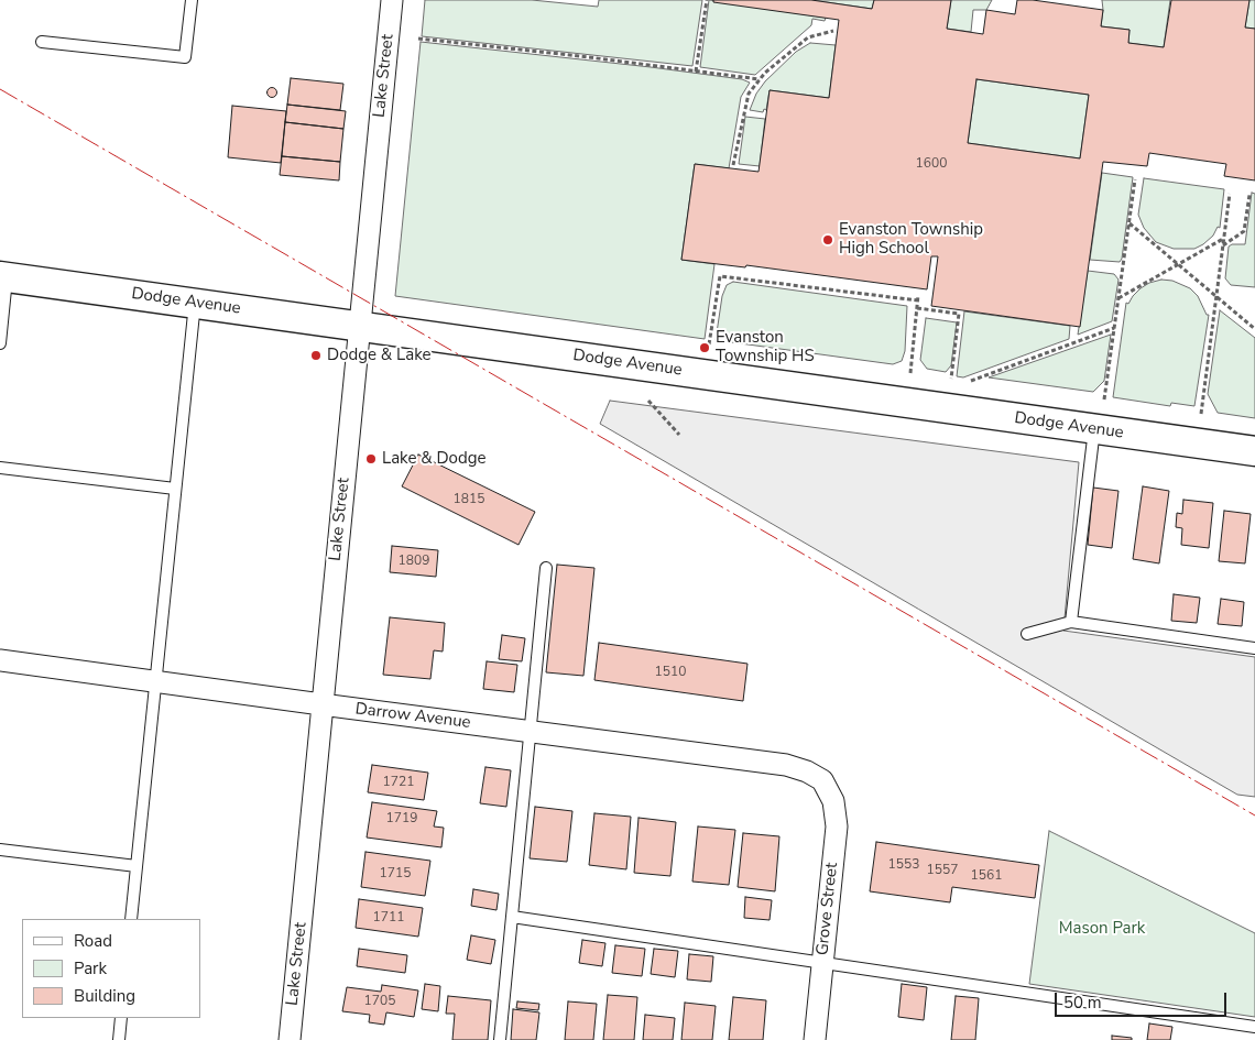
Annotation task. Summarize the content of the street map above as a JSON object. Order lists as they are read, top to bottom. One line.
{"streets":{"main road":["Dodge Avenue"],"street":["Lake Street","Darrow Avenue","Grove Street"]},"crossings":[["Lake Street","Dodge Avenue"],["Lake Street","Darrow Avenue"],["Darrow Avenue","Grove Street"]],"parks":["Mason Park"],"places":["Evanston Township High School","Evanston Township HS","Dodge & Lake","Lake & Dodge"],"house_numbers":["1600","1815","1809","1510","1721","1719","1553","1557","1715","1561","1711","1705"],"legend":["Road","Park","Building"],"scale_bar":"50 m"}
